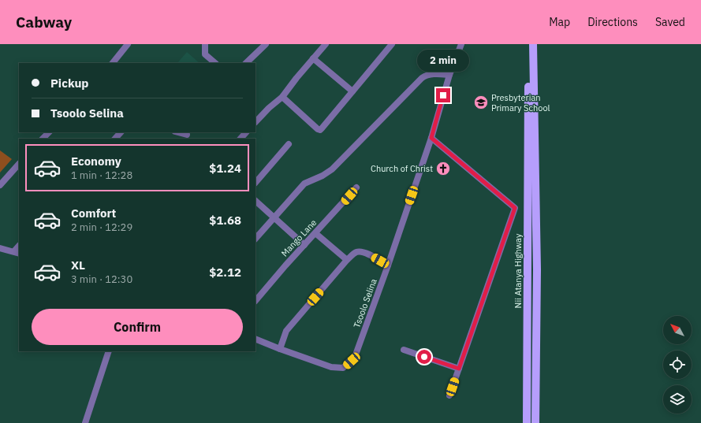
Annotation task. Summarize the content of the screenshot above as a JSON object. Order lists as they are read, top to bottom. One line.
{"streets":{"main road":["Nii Atanya Highway"],"street":["Mango Lane","Tsoolo Selina"]},"places":{"school or university":["Presbyterian Primary School"],"church":["Church of Christ"]},"north":"top left","page":{"header":"Cabway","nav":["Map","Directions","Saved"],"bubble":"2 min","banner":["Pickup","Tsoolo Selina"],"list":[{"name":"Economy","note":"1 min · 12:28","value":"$1.24"},{"name":"Comfort","note":"2 min · 12:29","value":"$1.68"},{"name":"XL","note":"3 min · 12:30","value":"$2.12"}],"buttons":"Confirm"}}
